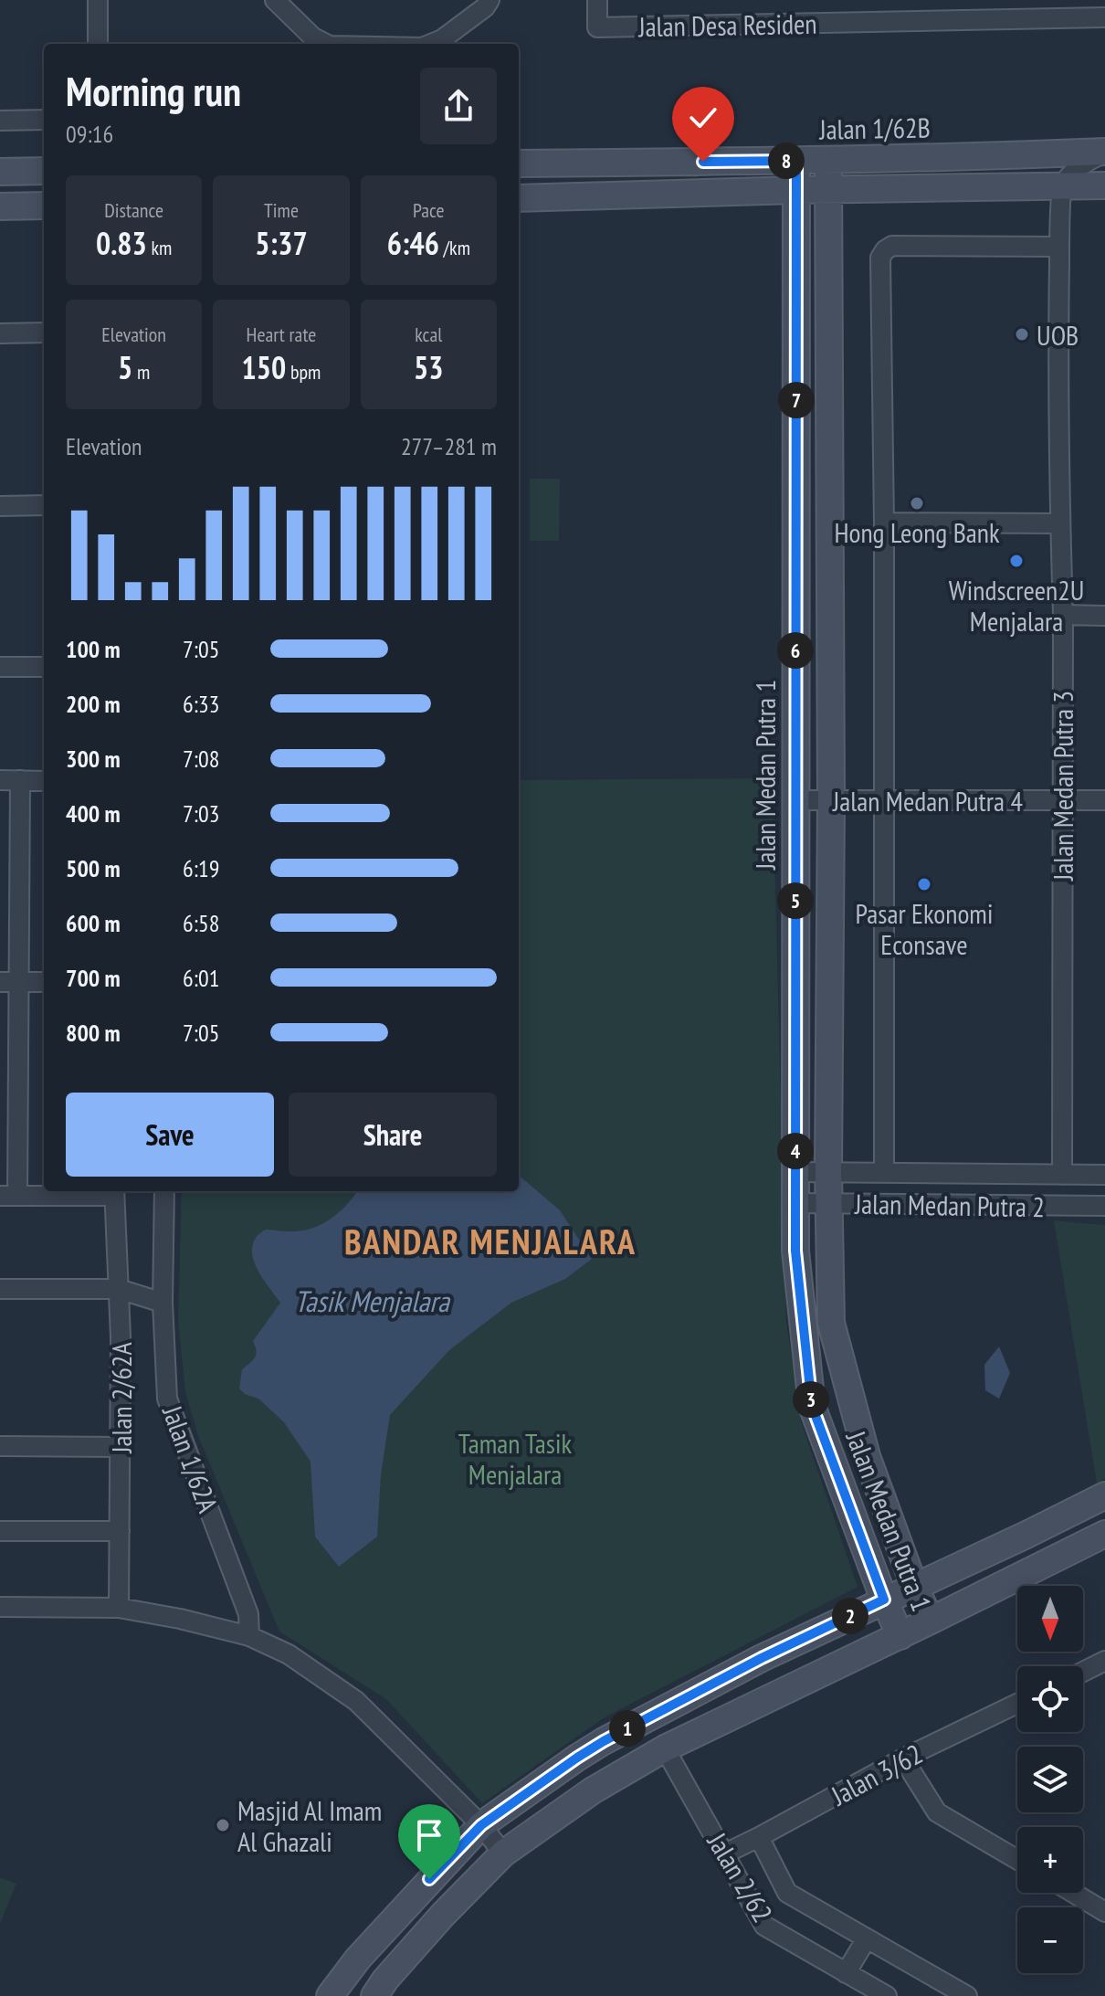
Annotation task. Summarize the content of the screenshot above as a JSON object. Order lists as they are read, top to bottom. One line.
{"streets":{"main road":["Jalan 1/62B","Jalan Medan Putra 1"],"street":["Jalan Desa Residen","Jalan Medan Putra 3","Jalan Medan Putra 4","Jalan Medan Putra 2","Jalan 2/62A","Jalan 1/62A","Jalan 3/62","Jalan 2/62"]},"crossings":[["Jalan 1/62B","Jalan Medan Putra 1"],["Jalan Medan Putra 1","Jalan Medan Putra 4"],["Jalan Medan Putra 1","Jalan Medan Putra 2"],["Jalan Medan Putra 3","Jalan Medan Putra 4"],["Jalan 3/62","Jalan 2/62"]],"districts":["BANDAR MENJALARA"],"water":["Tasik Menjalara"],"parks":["Taman Tasik Menjalara"],"places":["UOB","Hong Leong Bank","Windscreen2U Menjalara","Pasar Ekonomi Econsave","Masjid Al Imam Al Ghazali"],"north":"bottom","page":{"heading":["Morning run","09:16"],"pins":["8","7","6","5","4","3","2","1"],"stats":[["Distance","0.83 km"],["Time","5:37"],["Pace","6:46 /km"],["Elevation","5 m"],["Heart rate","150 bpm"],["kcal","53"]],"chart":["Elevation","277–281 m"],"list":[{"name":"100 m","note":"7:05"},{"name":"200 m","note":"6:33"},{"name":"300 m","note":"7:08"},{"name":"400 m","note":"7:03"},{"name":"500 m","note":"6:19"},{"name":"600 m","note":"6:58"},{"name":"700 m","note":"6:01"},{"name":"800 m","note":"7:05"}],"buttons":["Save","Share"],"map_buttons":["+","−"]}}
